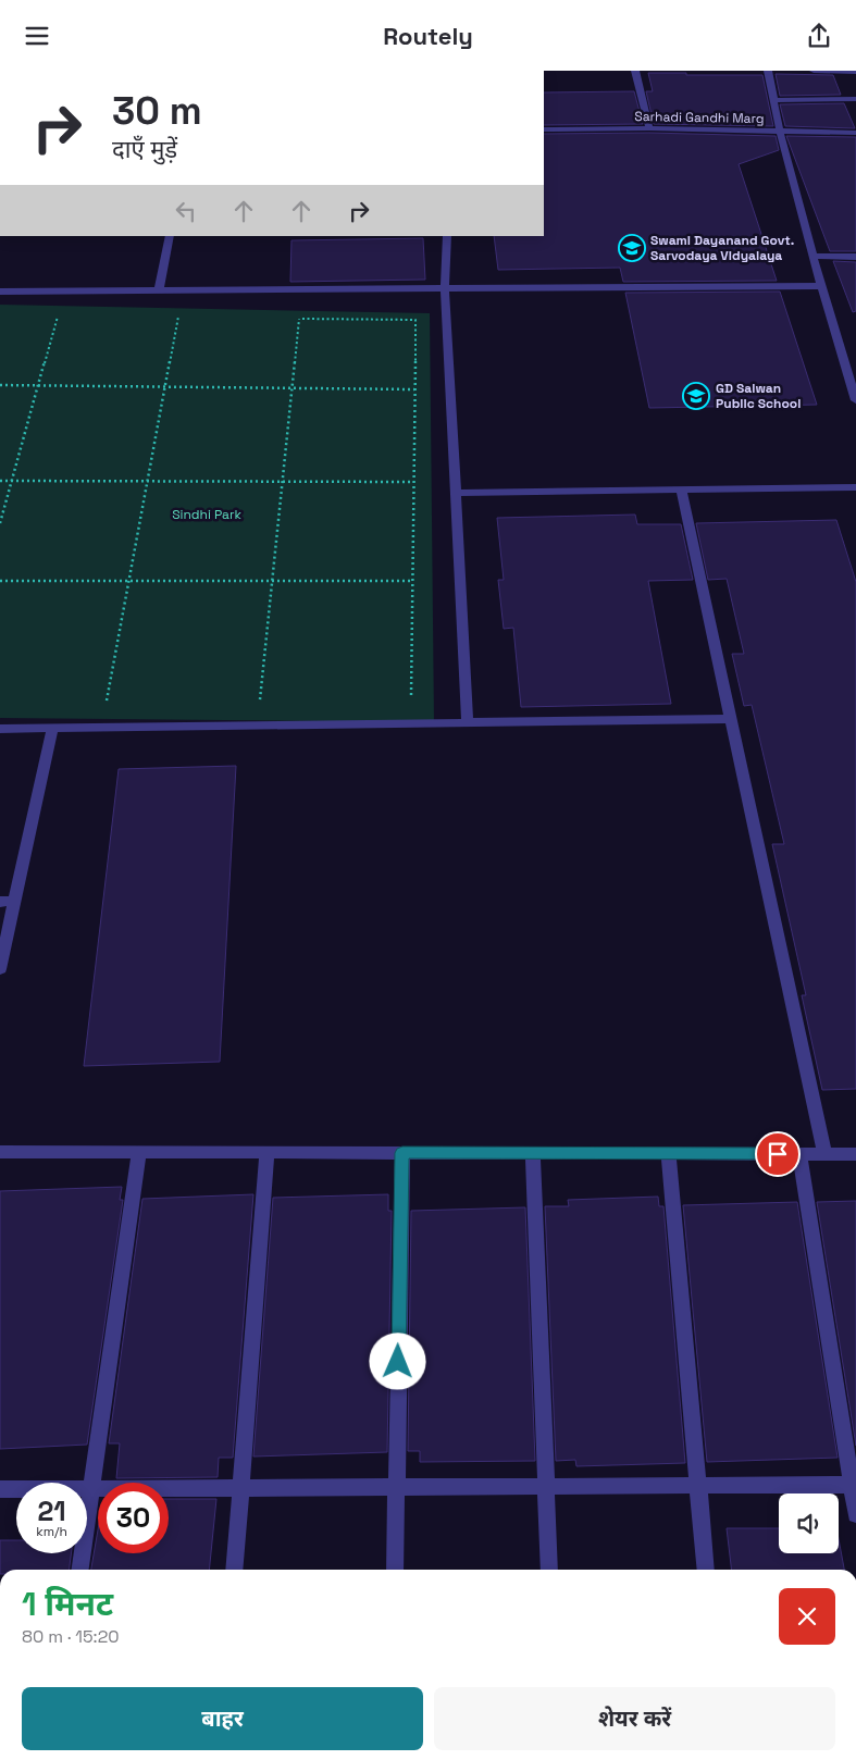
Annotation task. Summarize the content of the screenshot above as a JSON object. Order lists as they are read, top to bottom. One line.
{"streets":{"street":["Sarhadi Gandhi Marg"]},"parks":["Sindhi Park"],"places":{"school or university":["Swami Dayanand Govt. Sarvodaya Vidyalaya","GD Salwan Public School"]},"page":{"header":"Routely","turn":["30 m","दाएँ मुड़ें"],"speed":"21 km/h","limit":"30","heading":["1 मिनट","80 m · 15:20"],"buttons":["बाहर","शेयर करें"]}}
